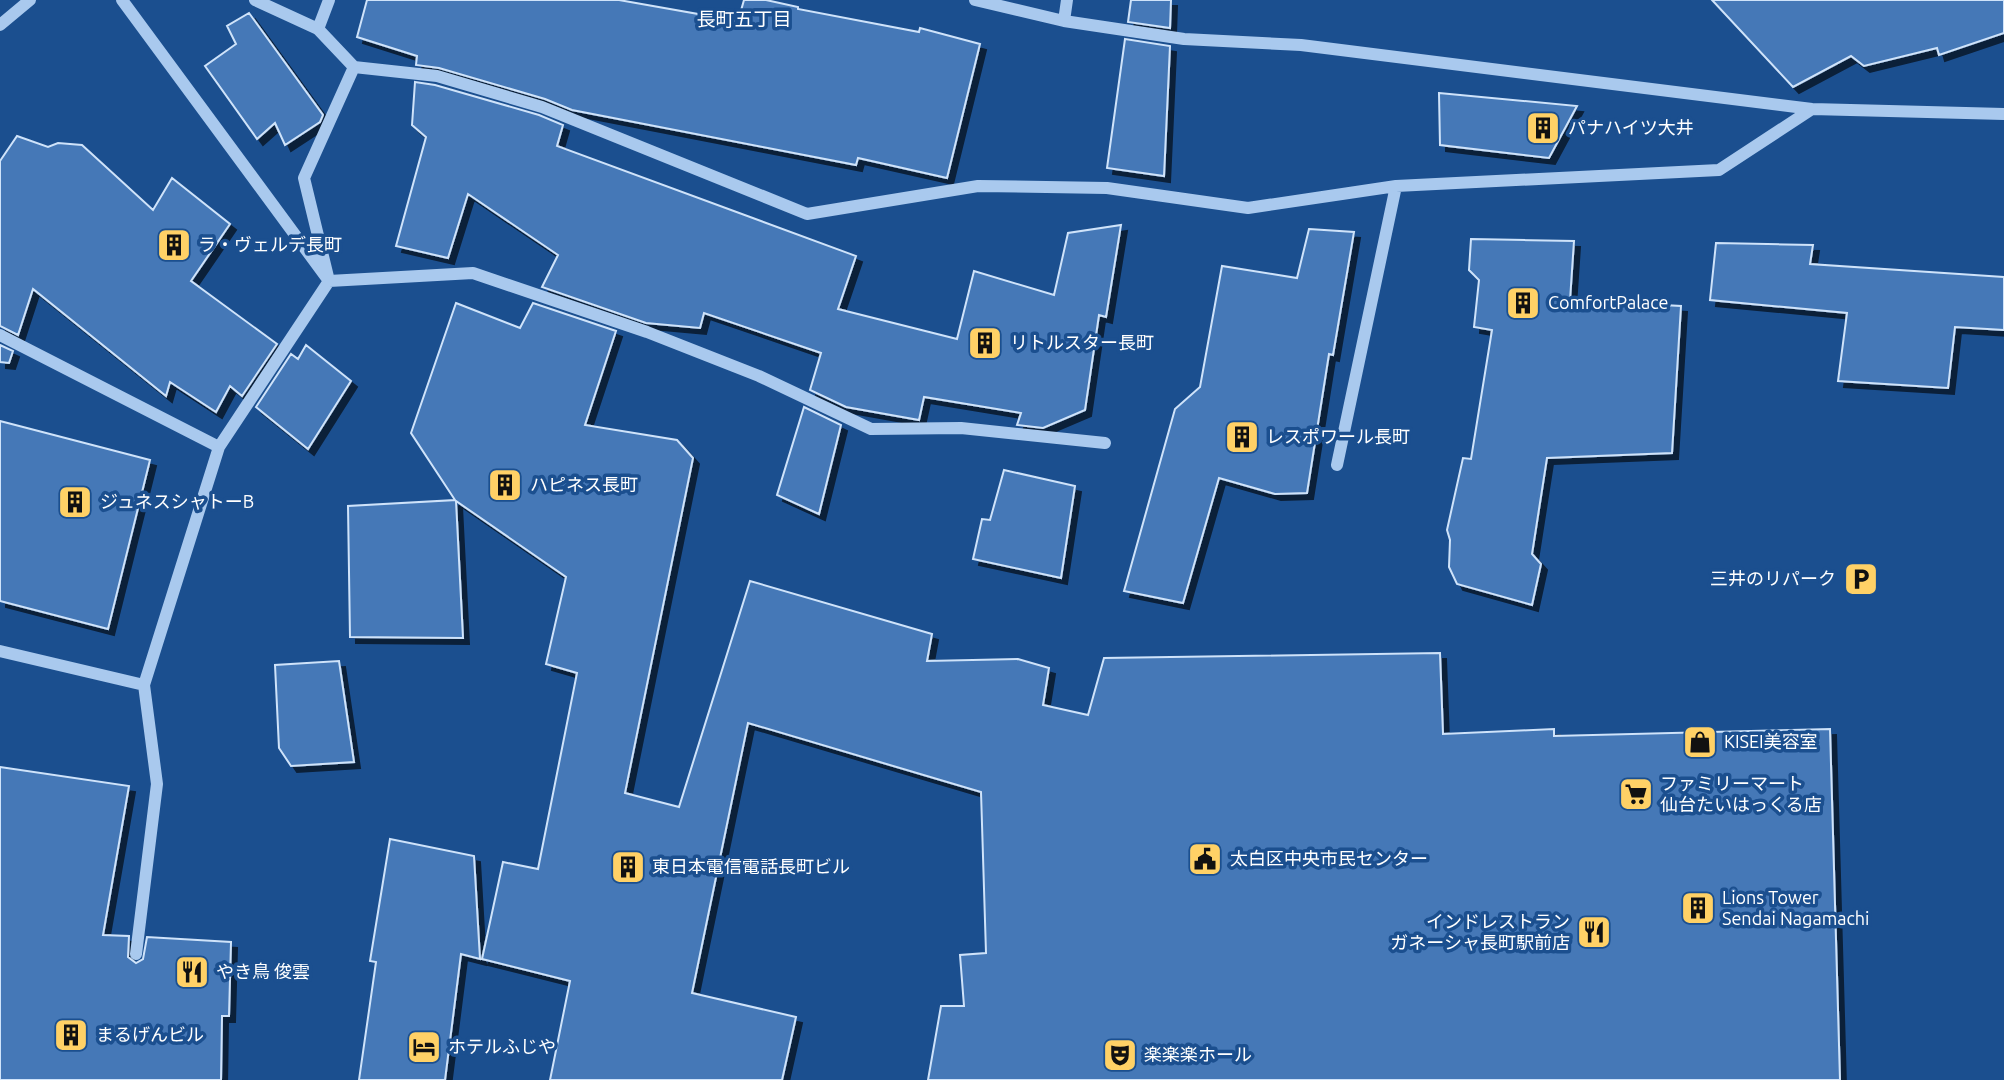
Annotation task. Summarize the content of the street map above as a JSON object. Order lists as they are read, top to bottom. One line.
{"districts":["長町五丁目"],"places":{"building":["パナハイツ大井","ラ・ヴェルデ長町","ComfortPalace","リトルスター長町","レスポワール長町","ハピネス長町","ジュネスシャトーB","東日本電信電話長町ビル","Lions Tower Sendai Nagamachi","まるげんビル"],"parking":["三井のリパーク"],"shop":["KISEI美容室"],"supermarket":["ファミリーマート 仙台たいはっくる店"],"public building":["太白区中央市民センター"],"restaurant":["インドレストラン ガネーシャ長町駅前店","やき鳥 俊雲"],"hotel":["ホテルふじや"],"theatre":["楽楽楽ホール"]}}
